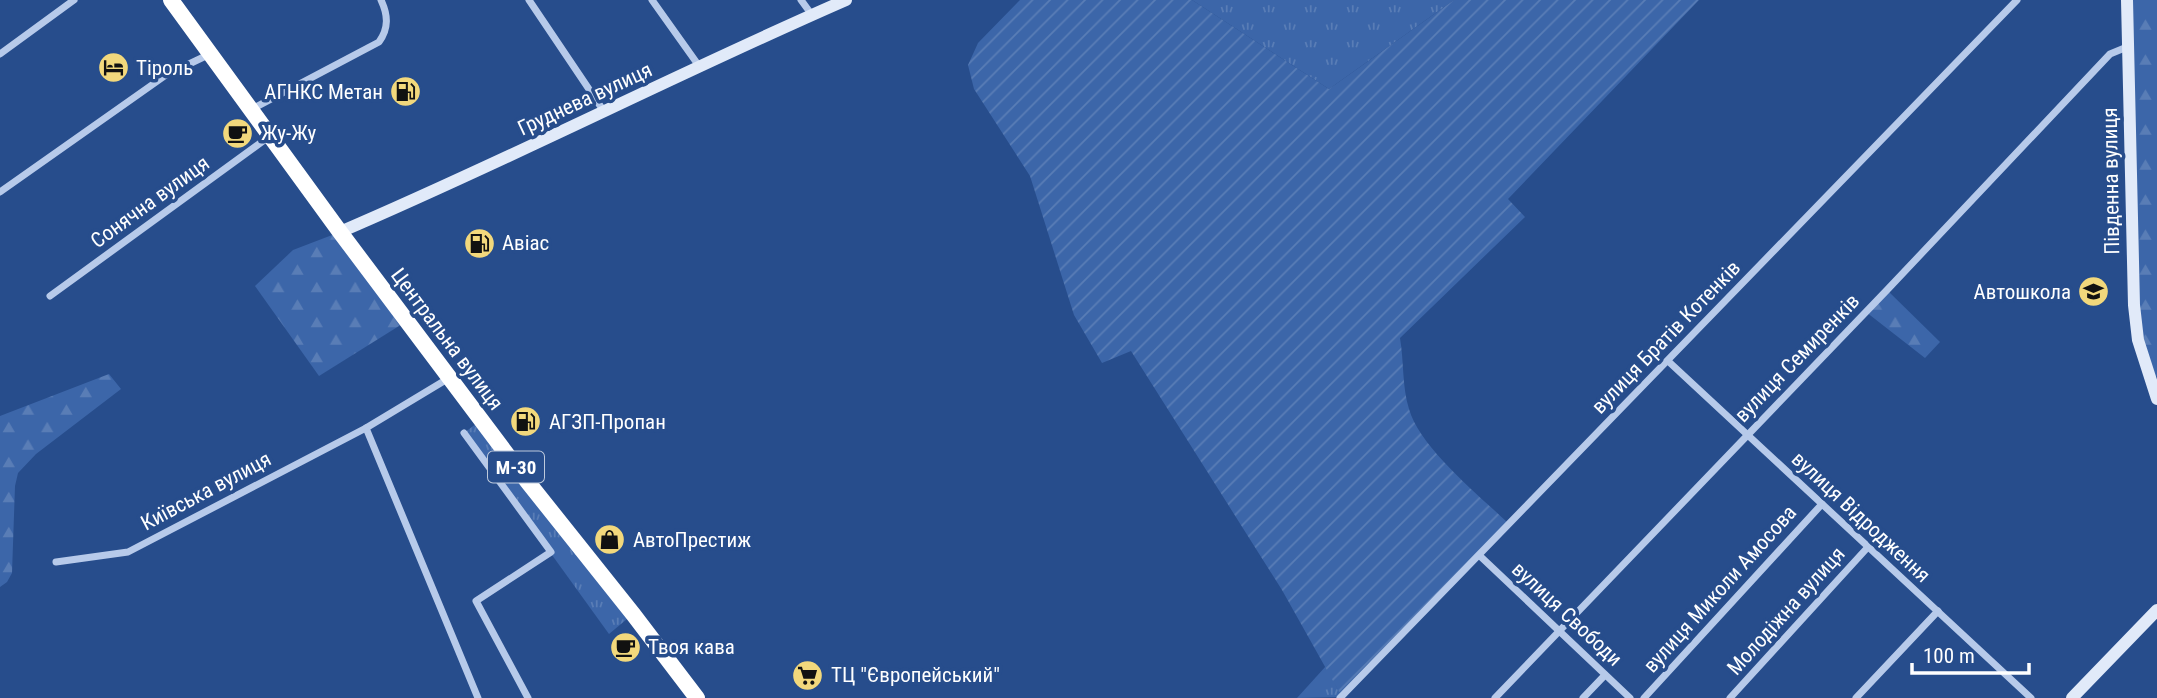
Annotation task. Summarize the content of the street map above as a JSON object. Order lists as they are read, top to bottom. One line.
{"streets":{"highway":["Центральна вулиця","М-30"],"street":["Груднева вулиця","Південна вулиця","Сонячна вулиця","вулиця Братів Котенків","вулиця Семиренків","Київська вулиця","вулиця Відродження","вулиця Миколи Амосова","Молодіжна вулиця","вулиця Свободи"]},"crossings":[["Груднева вулиця","Центральна вулиця"],["Південна вулиця","вулиця Семиренків"],["Сонячна вулиця","Центральна вулиця"],["вулиця Братів Котенків","вулиця Відродження"],["вулиця Братів Котенків","вулиця Свободи"],["Центральна вулиця","Київська вулиця"],["вулиця Семиренків","вулиця Відродження"],["вулиця Семиренків","вулиця Свободи"],["вулиця Відродження","вулиця Миколи Амосова"],["вулиця Відродження","Молодіжна вулиця"]],"places":{"hotel":["Тіроль"],"fuel station":["АГНКС Метан","Авіас","АГЗП-Пропан"],"cafe":["Жу-Жу","Твоя кава"],"school or university":["Автошкола"],"shop":["АвтоПрестиж"],"supermarket":["ТЦ \"Європейський\""]},"scale_bar":"100 m"}
